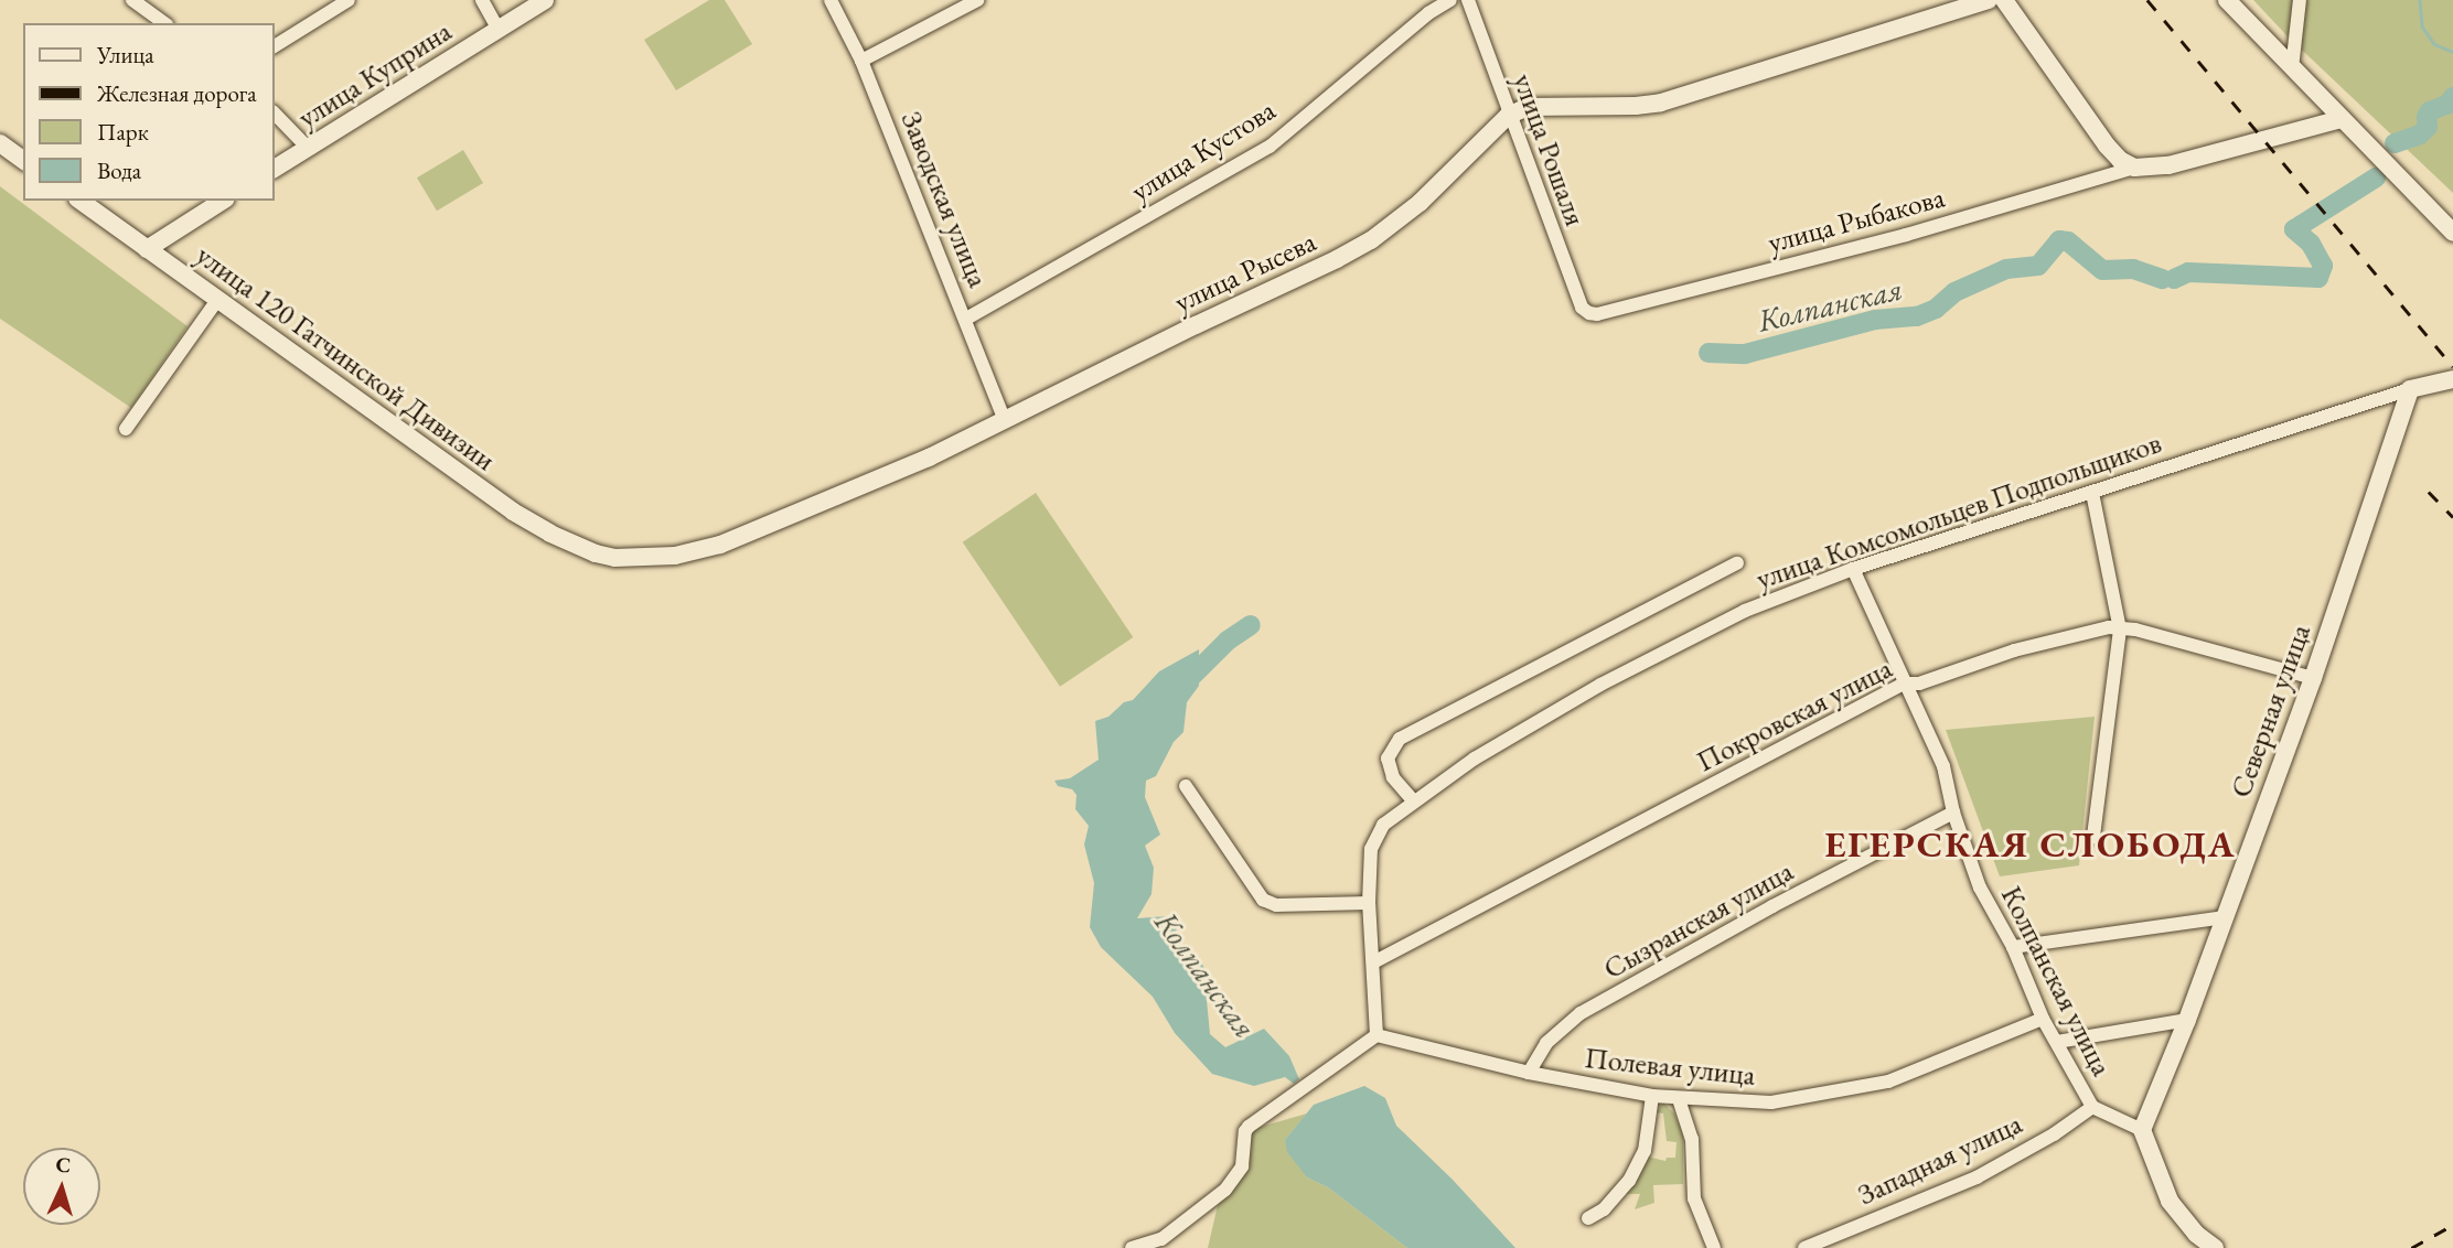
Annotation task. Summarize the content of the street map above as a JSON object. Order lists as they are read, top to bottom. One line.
{"streets":{"main road":["улица Куприна","улица Рысева","улица 120 Гатчинской Дивизии","Северная улица"],"street":["улица Рошаля","улица Кустова","Заводская улица","улица Рыбакова","улица Комсомольцев Подпольщиков","Покровская улица","Сызранская улица","Колпанская улица","Полевая улица","Западная улица"]},"crossings":[["улица Рошаля","улица Рыбакова"],["улица Рошаля","улица Рысева"],["улица Кустова","Заводская улица"],["Заводская улица","улица Рысева"],["улица Рысева","улица 120 Гатчинской Дивизии"],["улица Комсомольцев Подпольщиков","Северная улица"],["улица Комсомольцев Подпольщиков","Покровская улица"],["улица Комсомольцев Подпольщиков","Колпанская улица"],["улица Комсомольцев Подпольщиков","Полевая улица"],["Северная улица","Покровская улица"],["Северная улица","Колпанская улица"],["Покровская улица","Колпанская улица"],["Сызранская улица","Колпанская улица"],["Сызранская улица","Полевая улица"],["Колпанская улица","Полевая улица"],["Колпанская улица","Западная улица"]],"districts":["ЕГЕРСКАЯ СЛОБОДА"],"water":["Колпанская"],"legend":["Улица","Железная дорога","Парк","Вода"],"north":"top"}
